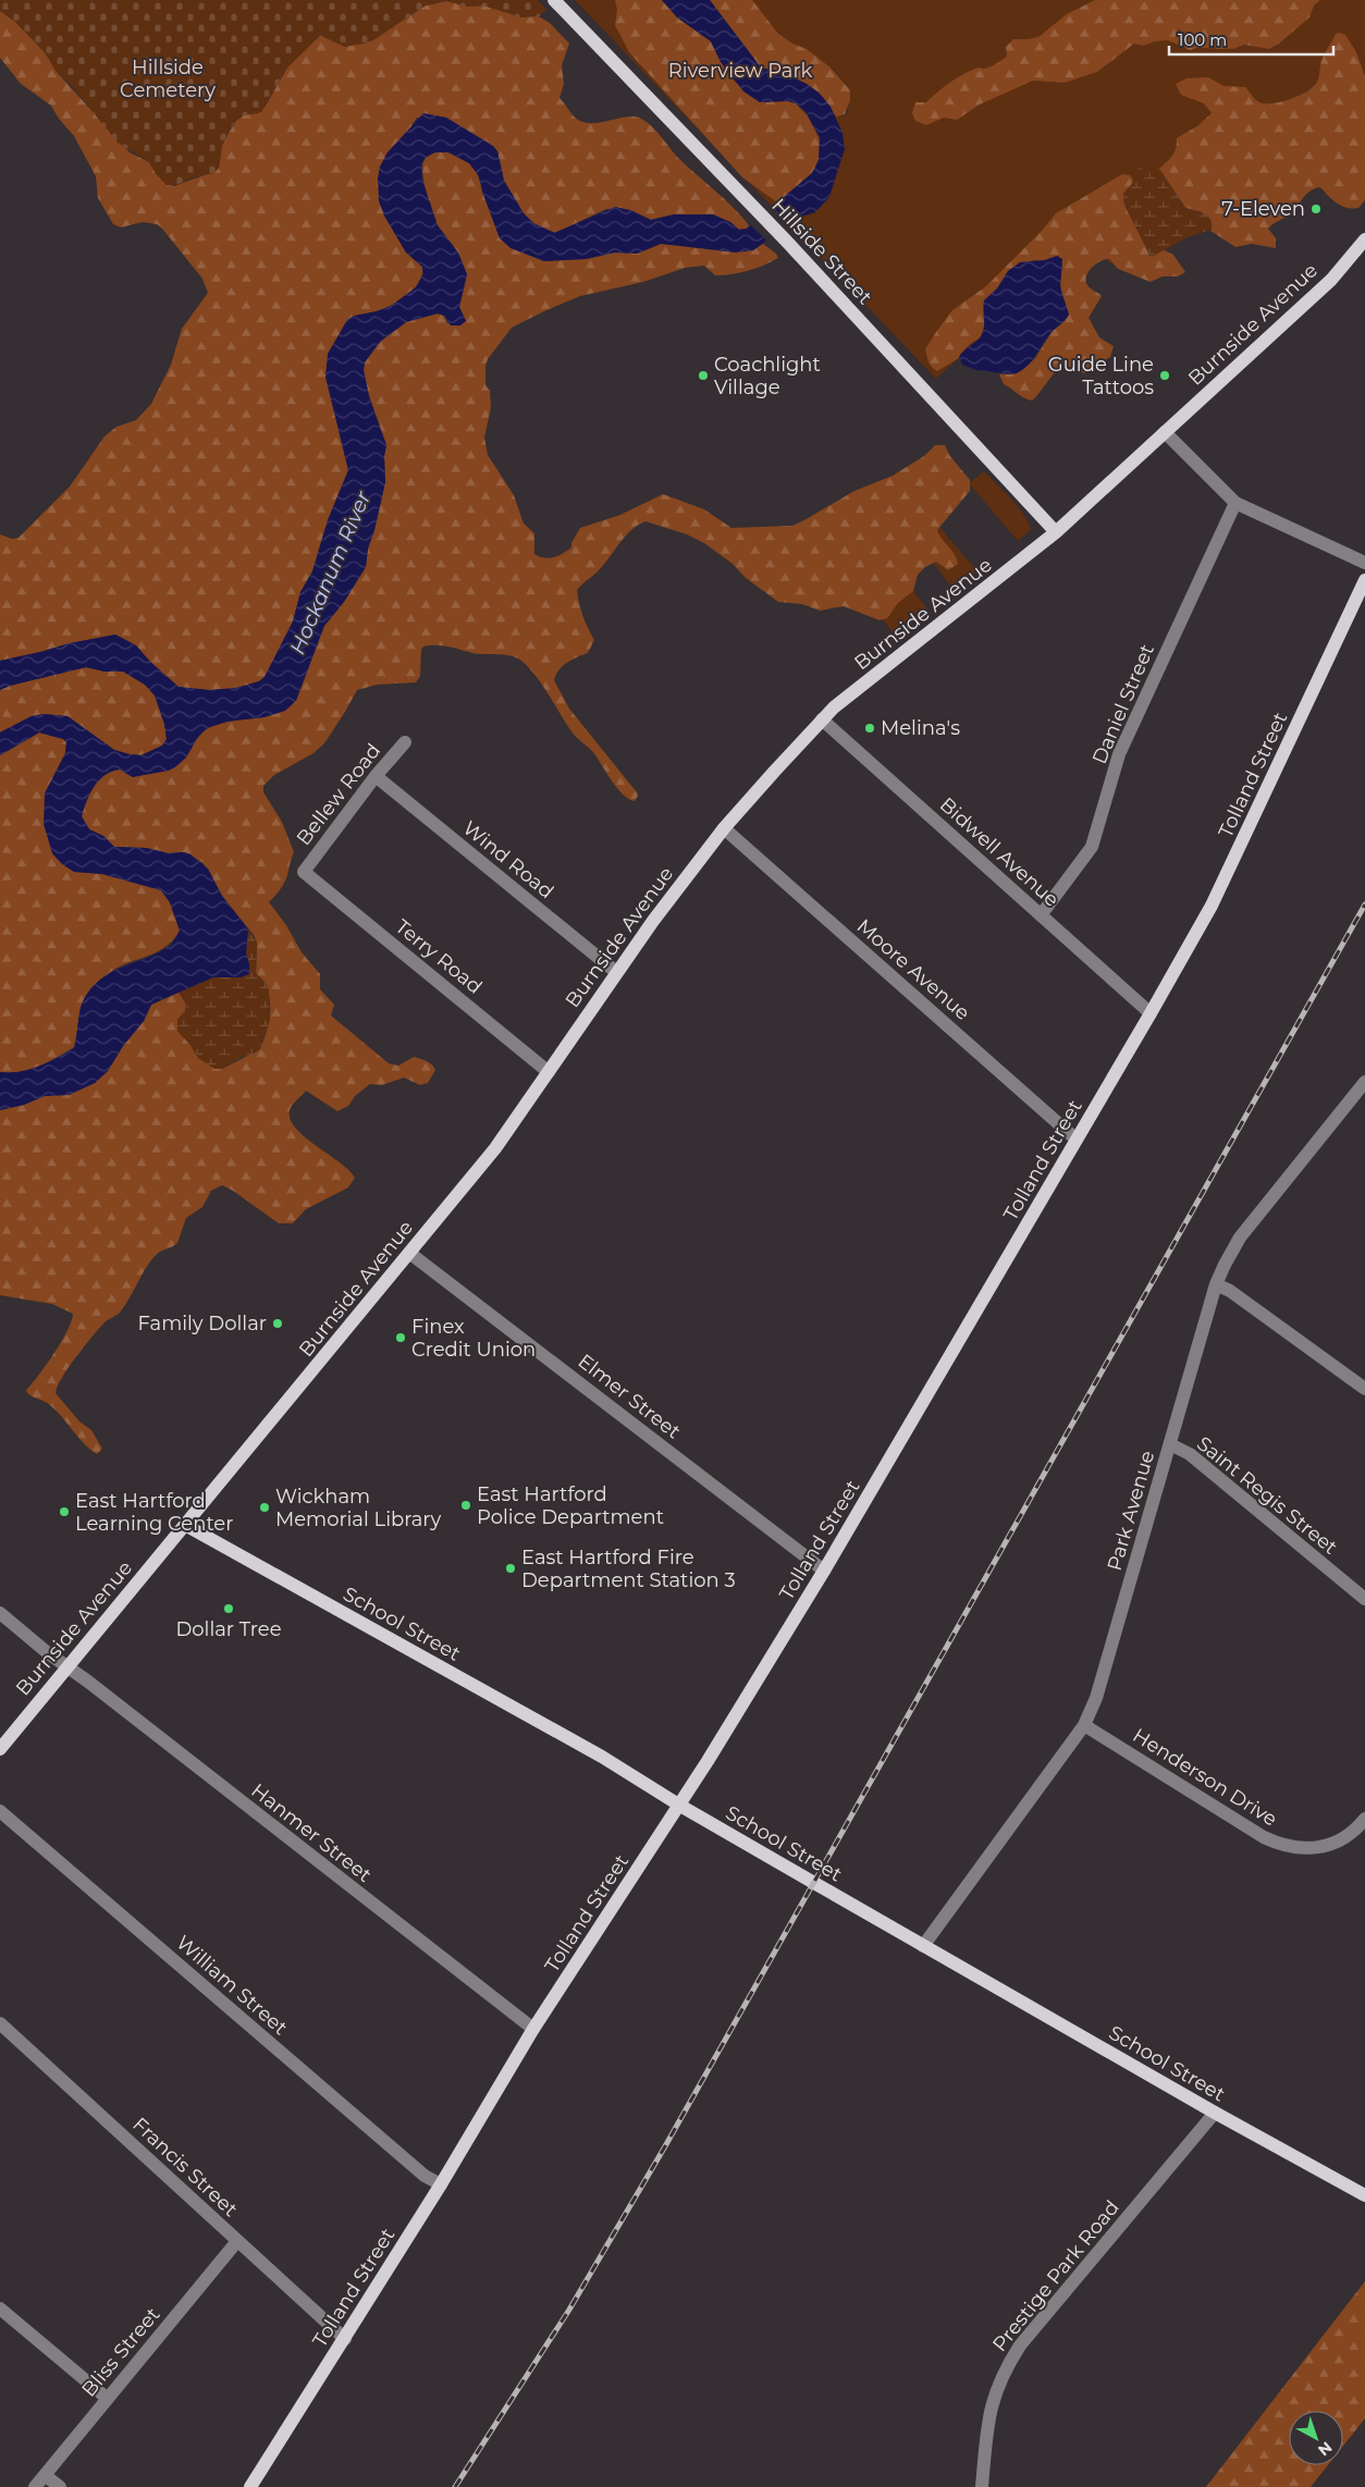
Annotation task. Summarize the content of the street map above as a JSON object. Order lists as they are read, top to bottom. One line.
{"streets":{"main road":["Hillside Street","Burnside Avenue","Tolland Street","School Street"],"street":["Daniel Street","Bellew Road","Bidwell Avenue","Wind Road","Terry Road","Moore Avenue","Elmer Street","Saint Regis Street","Park Avenue","Henderson Drive","Hanmer Street","William Street","Francis Street","Prestige Park Road","Bliss Street"]},"crossings":[["Hillside Street","Burnside Avenue"],["Burnside Avenue","Bidwell Avenue"],["Burnside Avenue","Wind Road"],["Burnside Avenue","Terry Road"],["Burnside Avenue","Moore Avenue"],["Burnside Avenue","Elmer Street"],["Burnside Avenue","School Street"],["Burnside Avenue","Hanmer Street"],["Daniel Street","Bidwell Avenue"],["Tolland Street","Bidwell Avenue"],["Tolland Street","Moore Avenue"],["Tolland Street","Elmer Street"],["Tolland Street","School Street"],["Tolland Street","Hanmer Street"],["Tolland Street","William Street"],["Tolland Street","Francis Street"],["Bellew Road","Wind Road"],["Bellew Road","Terry Road"],["Saint Regis Street","Park Avenue"],["Park Avenue","School Street"],["Park Avenue","Henderson Drive"],["School Street","Prestige Park Road"],["Francis Street","Bliss Street"]],"water":["Hockanum River"],"parks":["Hillside Cemetery","Riverview Park"],"places":["7-Eleven","Coachlight Village","Guide Line Tattoos","Melina's","Family Dollar","Finex Credit Union","East Hartford Police Department","Wickham Memorial Library","East Hartford Learning Center","East Hartford Fire Department Station 3","Dollar Tree"],"scale_bar":"100 m","north":"bottom right"}
